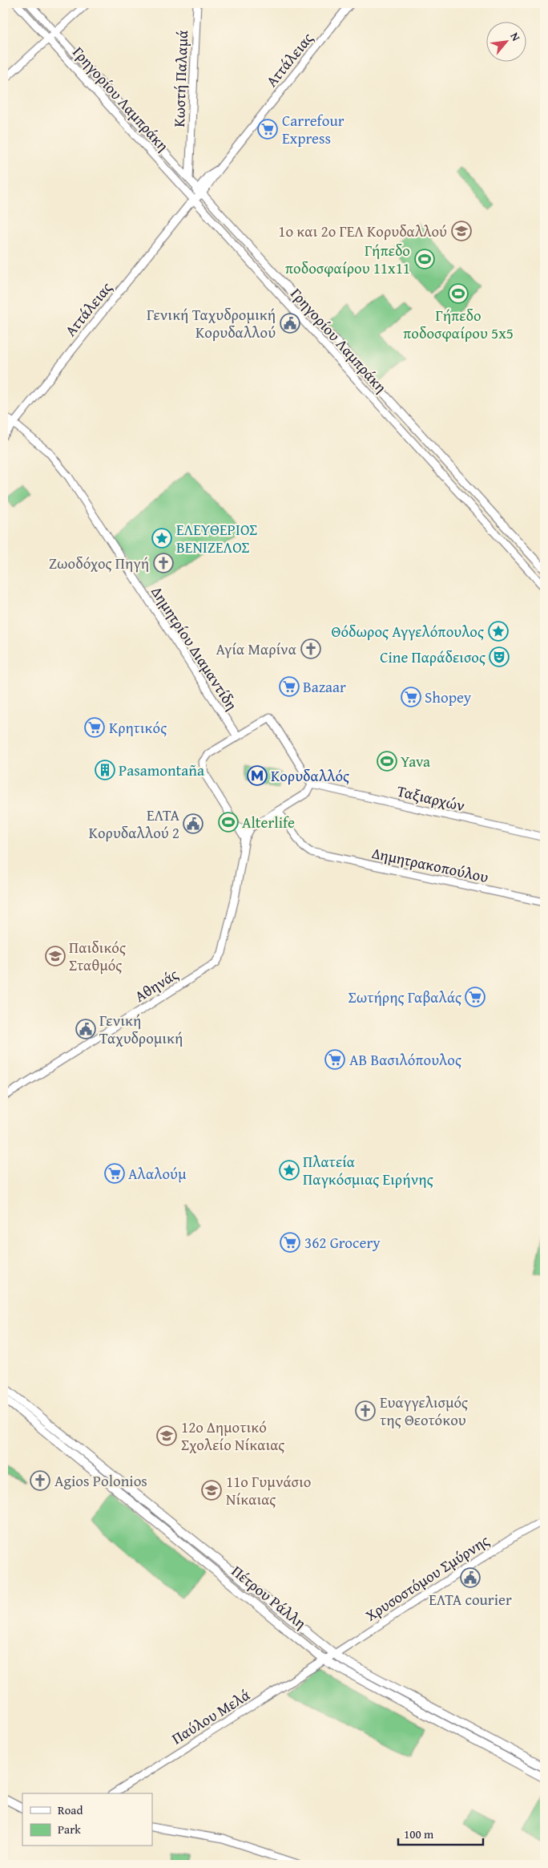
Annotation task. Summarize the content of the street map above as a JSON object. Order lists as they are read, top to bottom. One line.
{"streets":{"main road":["Αττάλειας","Κωστή Παλαμά","Γρηγορίου Λαμπράκη","Δημητρίου Διαμαντίδη","Ταξιαρχών","Δημητρακοπούλου","Αθηνάς","Χρυσοστόμου Σμύρνης","Πέτρου Ράλλη","Παύλου Μελά"]},"crossings":[["Αττάλειας","Γρηγορίου Λαμπράκη"],["Αττάλειας","Δημητρίου Διαμαντίδη"],["Κωστή Παλαμά","Γρηγορίου Λαμπράκη"],["Χρυσοστόμου Σμύρνης","Πέτρου Ράλλη"],["Χρυσοστόμου Σμύρνης","Παύλου Μελά"],["Πέτρου Ράλλη","Παύλου Μελά"]],"places":{"supermarket":["Carrefour Express","Bazaar","Shopey","Κρητικός","Σωτήρης Γαβαλάς","ΑΒ Βασιλόπουλος","Αλαλούμ","362 Grocery"],"school or university":["1o και 2ο ΓΕΛ Κορυδαλλού","Παιδικός Σταθμός","12ο Δημοτικό Σχολείο Νίκαιας","11ο Γυμνάσιο Νίκαιας"],"sports":["Γήπεδο ποδοσφαίρου 11x11","Γήπεδο ποδοσφαίρου 5x5","Yava","Alterlife"],"public building":["Γενική Ταχυδρομική Κορυδαλλού","ΕΛΤΑ Κορυδαλλού 2","Γενική Ταχυδρομική","ΕΛΤΑ courier"],"place":["ΕΛΕΥΘΕΡΙΟΣ ΒΕΝΙΖΕΛΟΣ","Θόδωρος Αγγελόπουλος","Πλατεία Παγκόσμιας Ειρήνης"],"church":["Ζωοδόχος Πηγή","Αγία Μαρίνα","Ευαγγελισμός της Θεοτόκου","Agios Polonios"],"theatre":["Cine Παράδεισος"],"building":["Pasamontaña"],"metro station":["Κορυδαλλός"]},"legend":["Road","Park"],"scale_bar":"100 m","north":"top right"}
